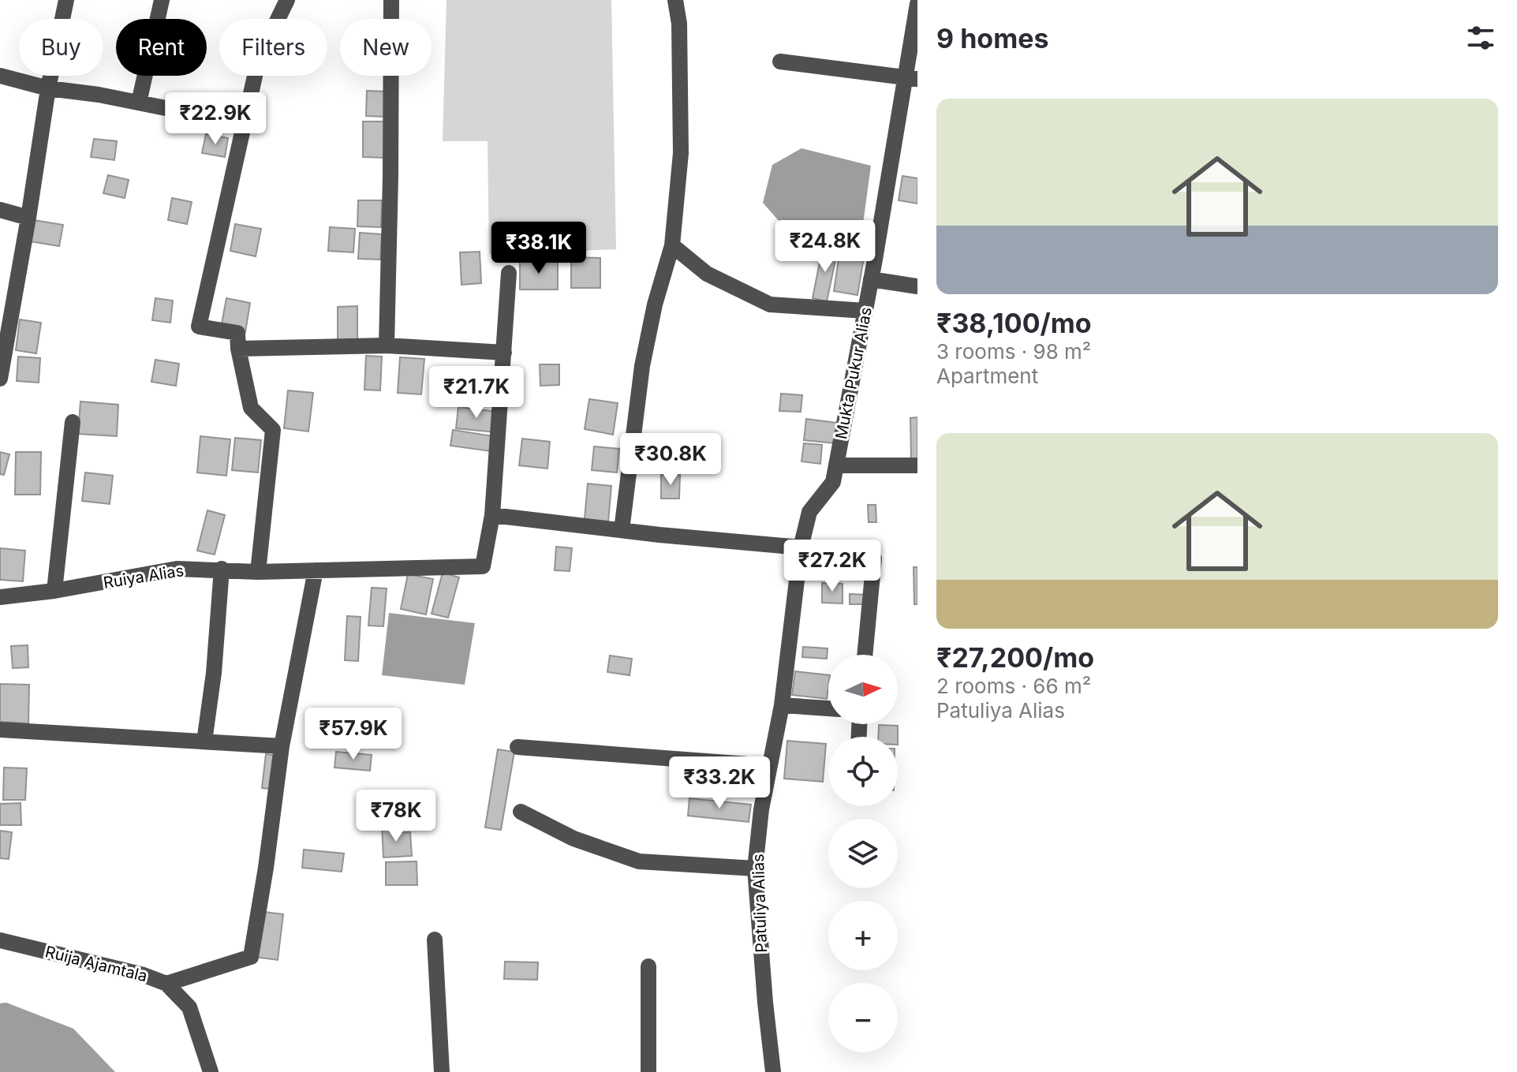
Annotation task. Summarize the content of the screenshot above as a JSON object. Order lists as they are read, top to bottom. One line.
{"streets":{"street":["Mukta Pukur Alias","Ruiya Alias","Patuliya Alias","Ruija Ajamtala"]},"crossings":[["Mukta Pukur Alias","Patuliya Alias"]],"north":"right","page":{"heading":"9 homes","chip":["Buy","Rent","Filters","New"],"list":[{"name":"₹38,100/mo","note":"3 rooms · 98 m² · Apartment"},{"name":"₹27,200/mo","note":"2 rooms · 66 m² · Patuliya Alias"}],"price":["₹22.9K","₹24.8K","₹38.1K","₹21.7K","₹30.8K","₹27.2K","₹57.9K","₹33.2K","₹78K"],"map_buttons":["+","−"]}}
